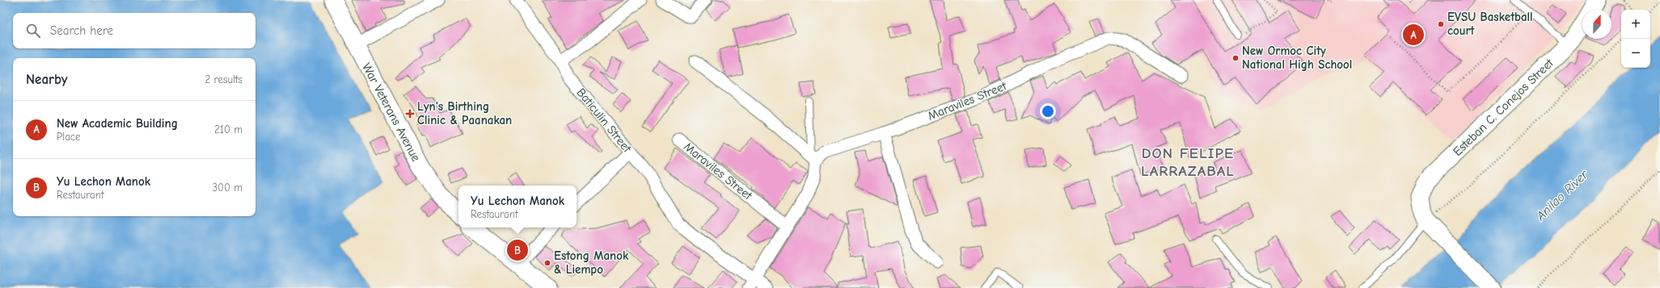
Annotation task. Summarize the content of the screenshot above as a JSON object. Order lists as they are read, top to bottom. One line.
{"streets":{"main road":["Esteban C. Conejos Street","War Veterans Avenue"],"street":["Maraviles Street","Baticulin Street"]},"districts":["DON FELIPE LARRAZABAL"],"water":["Anilao River"],"places":{"other":["EVSU Basketball court","New Ormoc City National High School","Estong Manok & Liempo"],"health":["Lyn's Birthing Clinic & Paanakan"]},"north":"top","page":{"map_buttons":["+","−"],"search":"Search here","pins":["A","B"],"heading":["Nearby","2 results"],"list":[{"mark":"A","name":"New Academic Building","note":"Place","value":"210 m"},{"mark":"B","name":"Yu Lechon Manok","note":"Restaurant","value":"300 m"}],"popup":["Yu Lechon Manok","Restaurant"]}}
